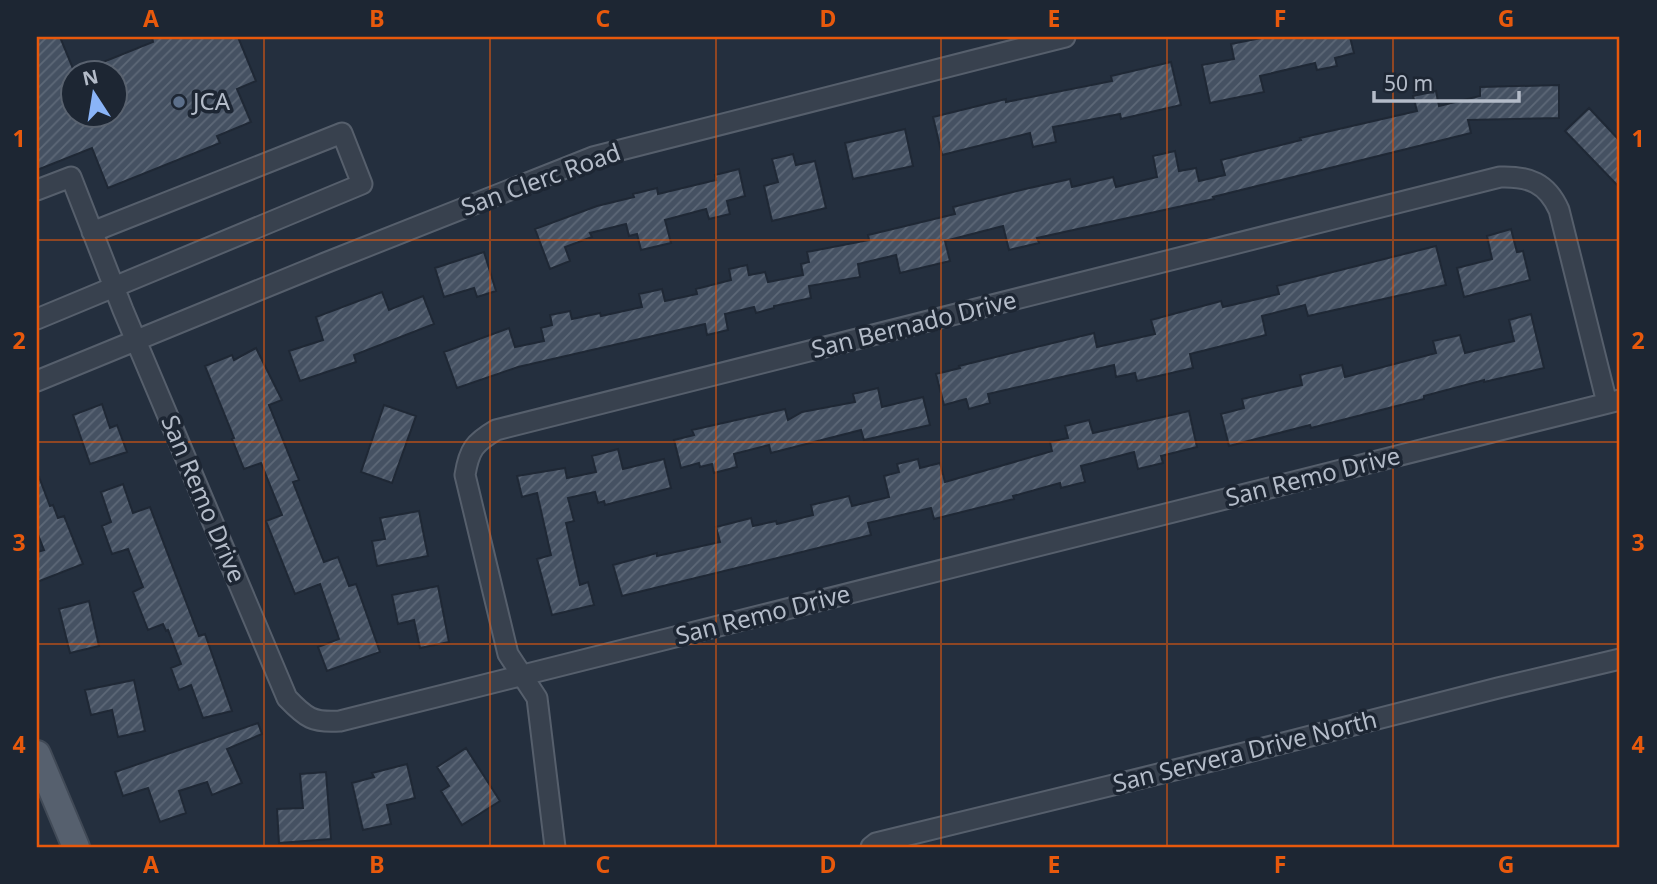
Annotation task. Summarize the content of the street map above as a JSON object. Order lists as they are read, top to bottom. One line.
{"streets":{"street":["San Clerc Road","San Bernado Drive","San Remo Drive","San Servera Drive North"]},"crossings":[["San Clerc Road","San Remo Drive"],["San Bernado Drive","San Remo Drive"]],"places":["JCA"],"scale_bar":"50 m","north":"top","grid":{"columns":["A","B","C","D","E","F","G"],"rows":["1","2","3","4"]}}
